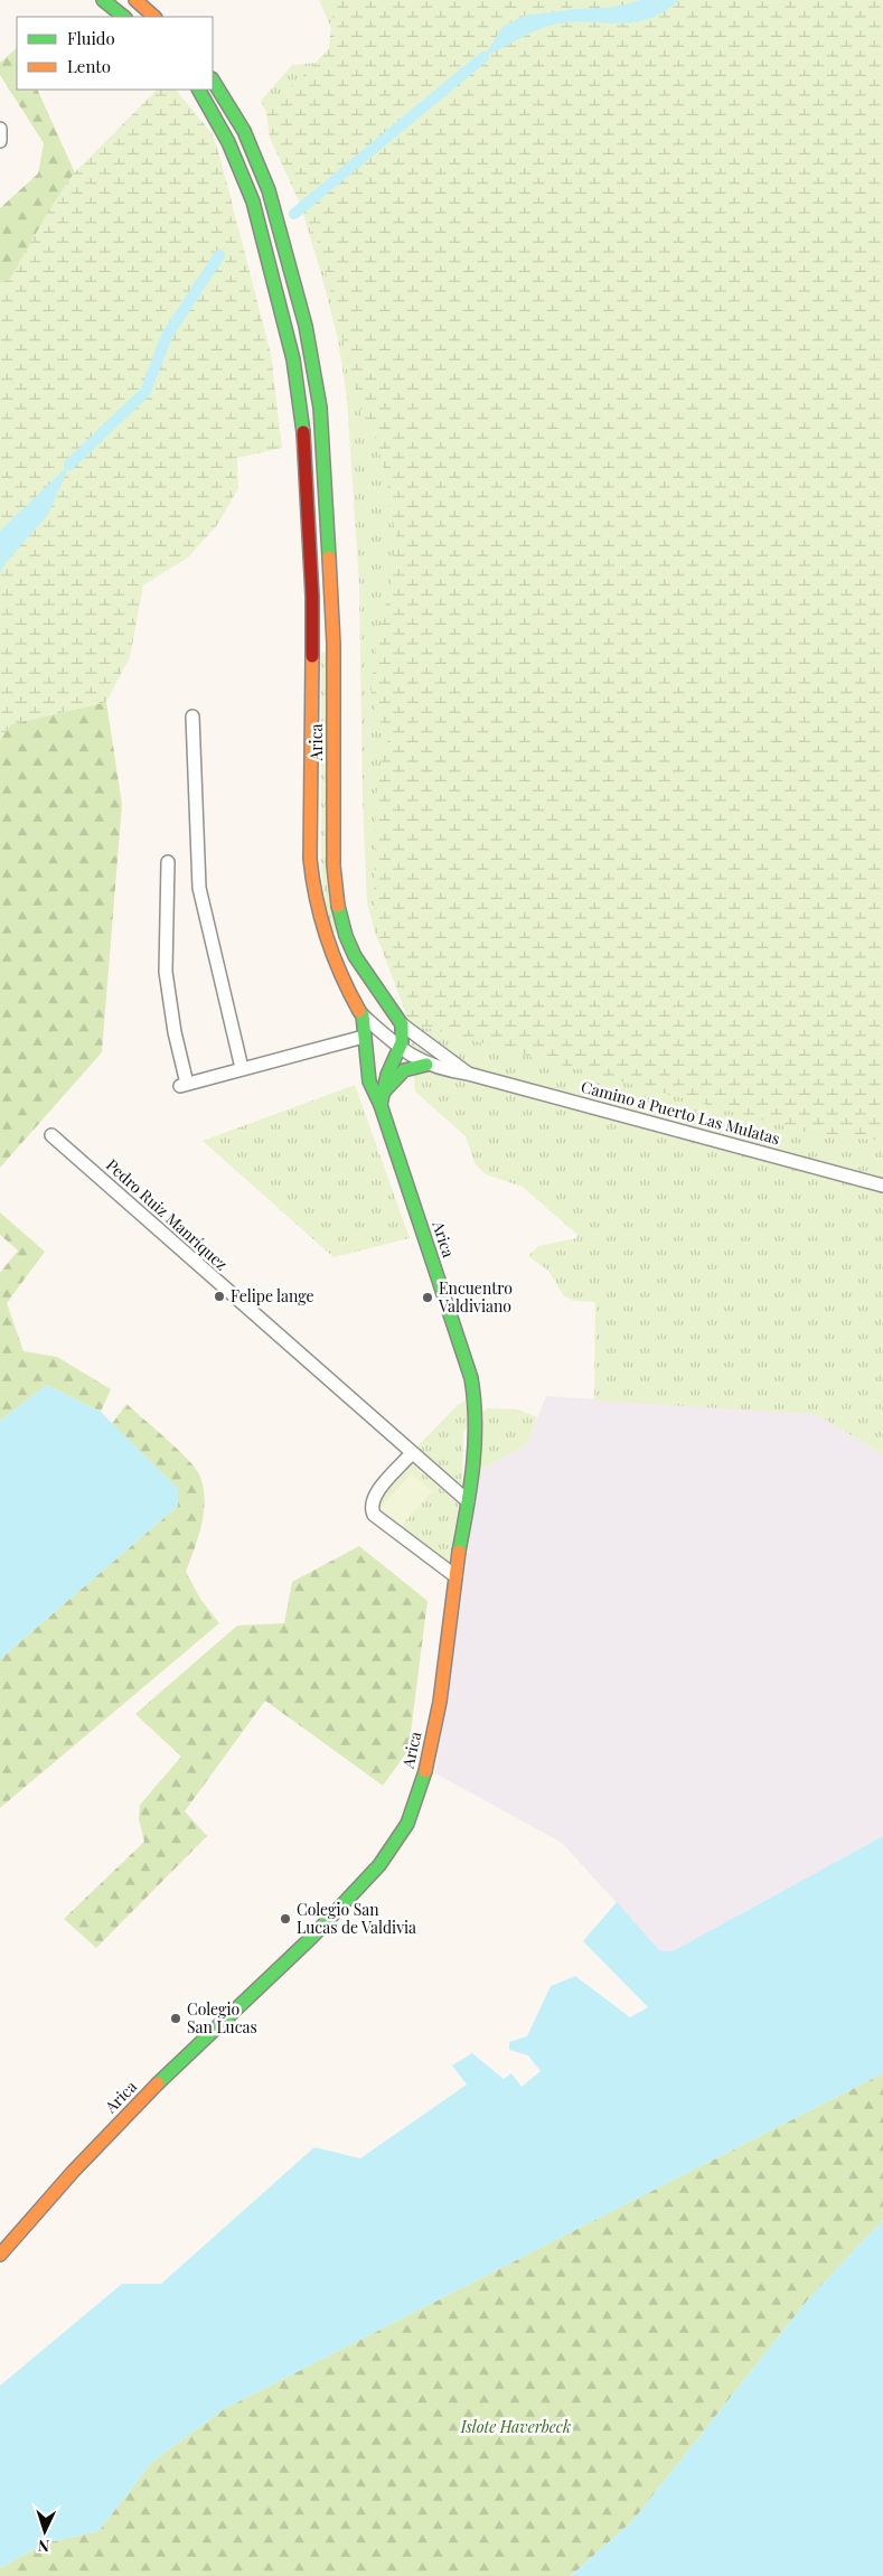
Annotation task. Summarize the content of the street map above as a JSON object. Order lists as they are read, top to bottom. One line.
{"streets":{"main road":["Arica"],"street":["Camino a Puerto Las Mulatas","Pedro Ruiz Manríquez"]},"crossings":[["Arica","Camino a Puerto Las Mulatas"],["Arica","Pedro Ruiz Manríquez"]],"parks":["Islote Haverbeck"],"places":["Felipe lange","Encuentro Valdiviano","Colegio San Lucas de Valdivia","Colegio San Lucas"],"legend":["Fluido","Lento"],"north":"bottom"}
